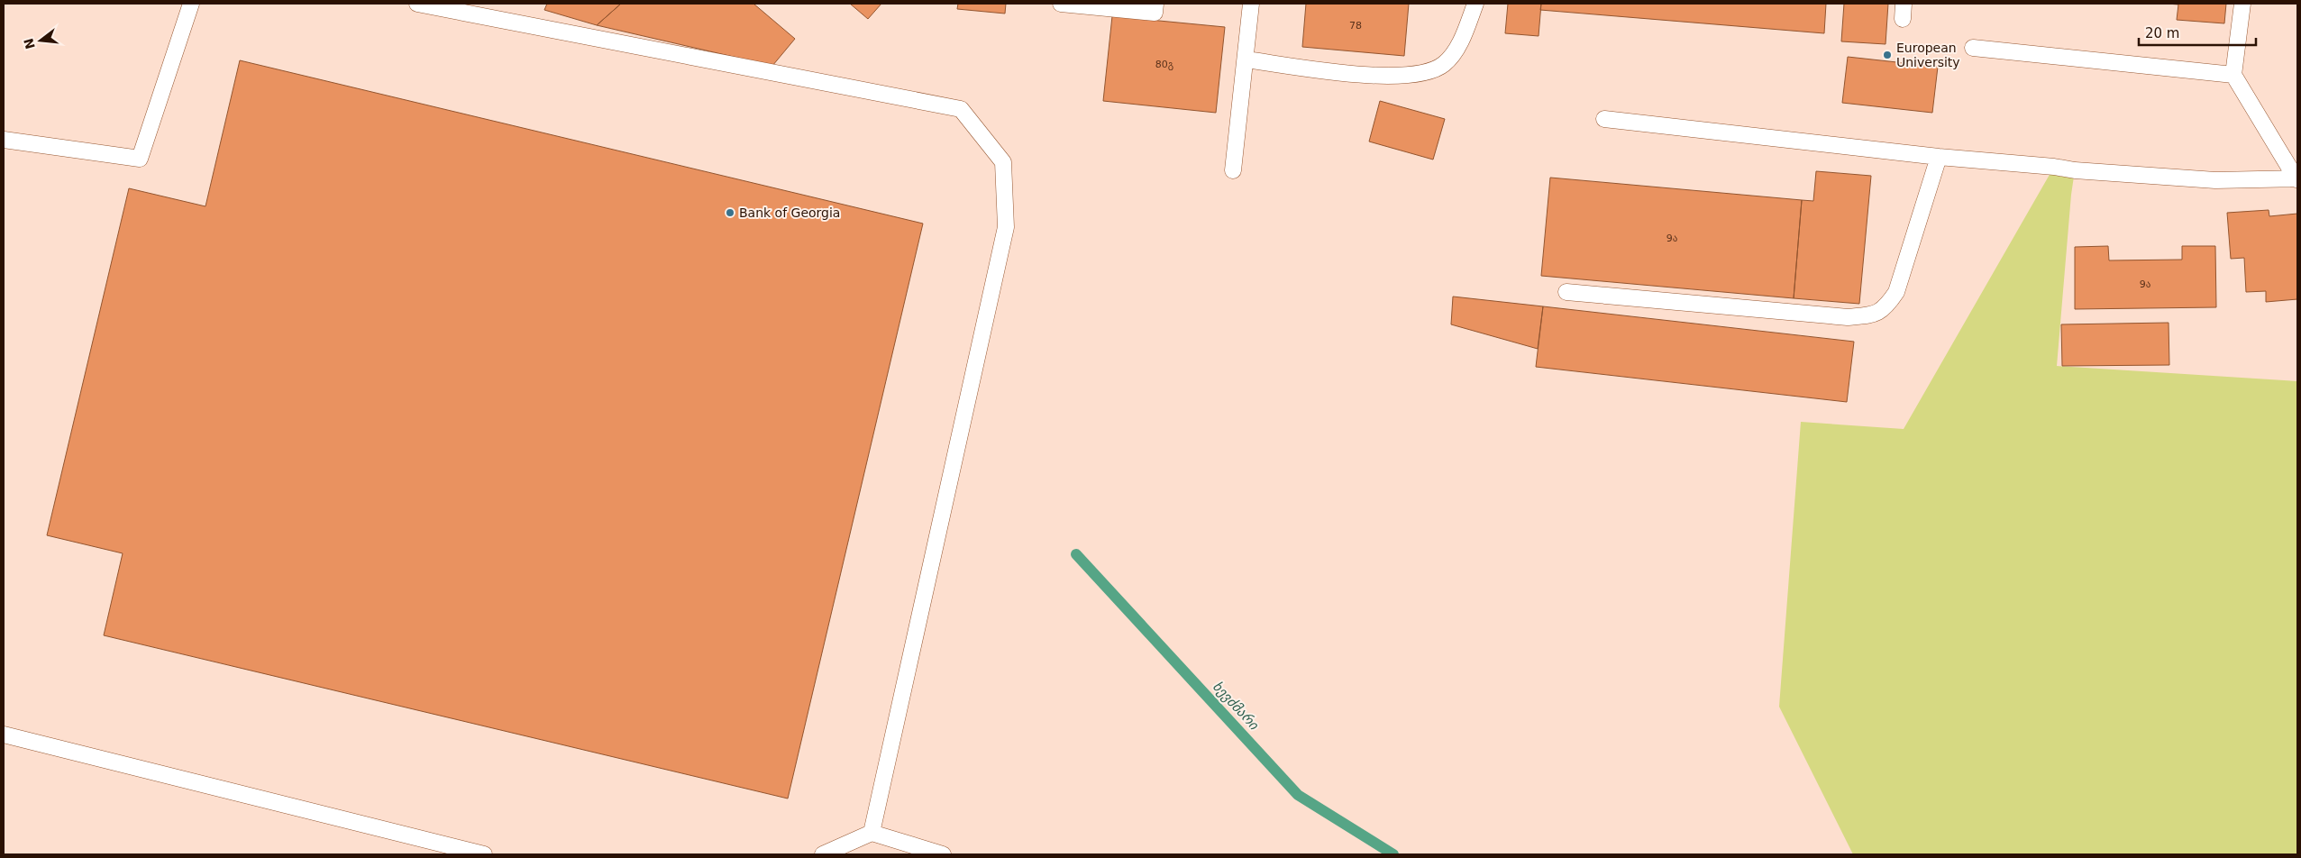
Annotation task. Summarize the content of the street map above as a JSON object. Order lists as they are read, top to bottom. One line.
{"water":["ხევძმარი"],"places":["European University","Bank of Georgia"],"house_numbers":["78","80გ","9ა","9ა"],"scale_bar":"20 m","north":"left"}
